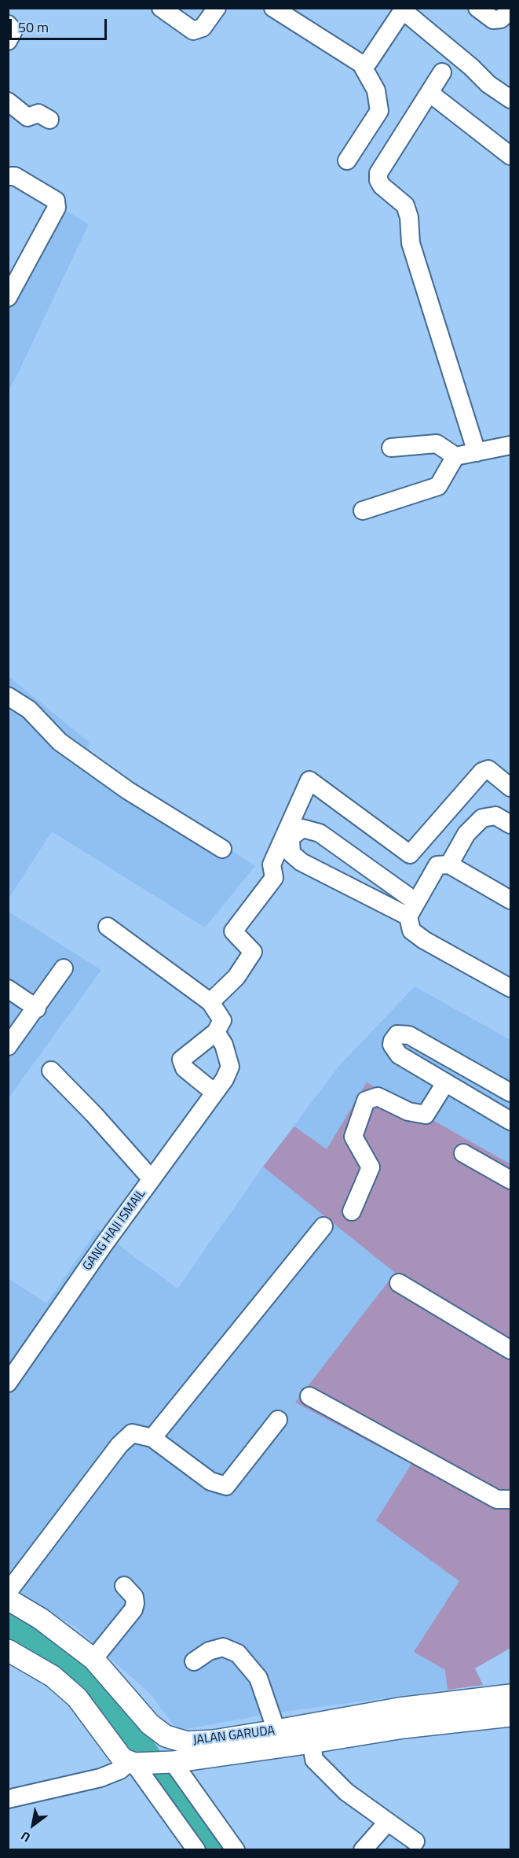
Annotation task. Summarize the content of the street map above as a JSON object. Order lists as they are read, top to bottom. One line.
{"streets":{"main road":["JALAN GARUDA"],"street":["GANG HAJI ISMAIL"]},"scale_bar":"50 m","north":"bottom left"}
